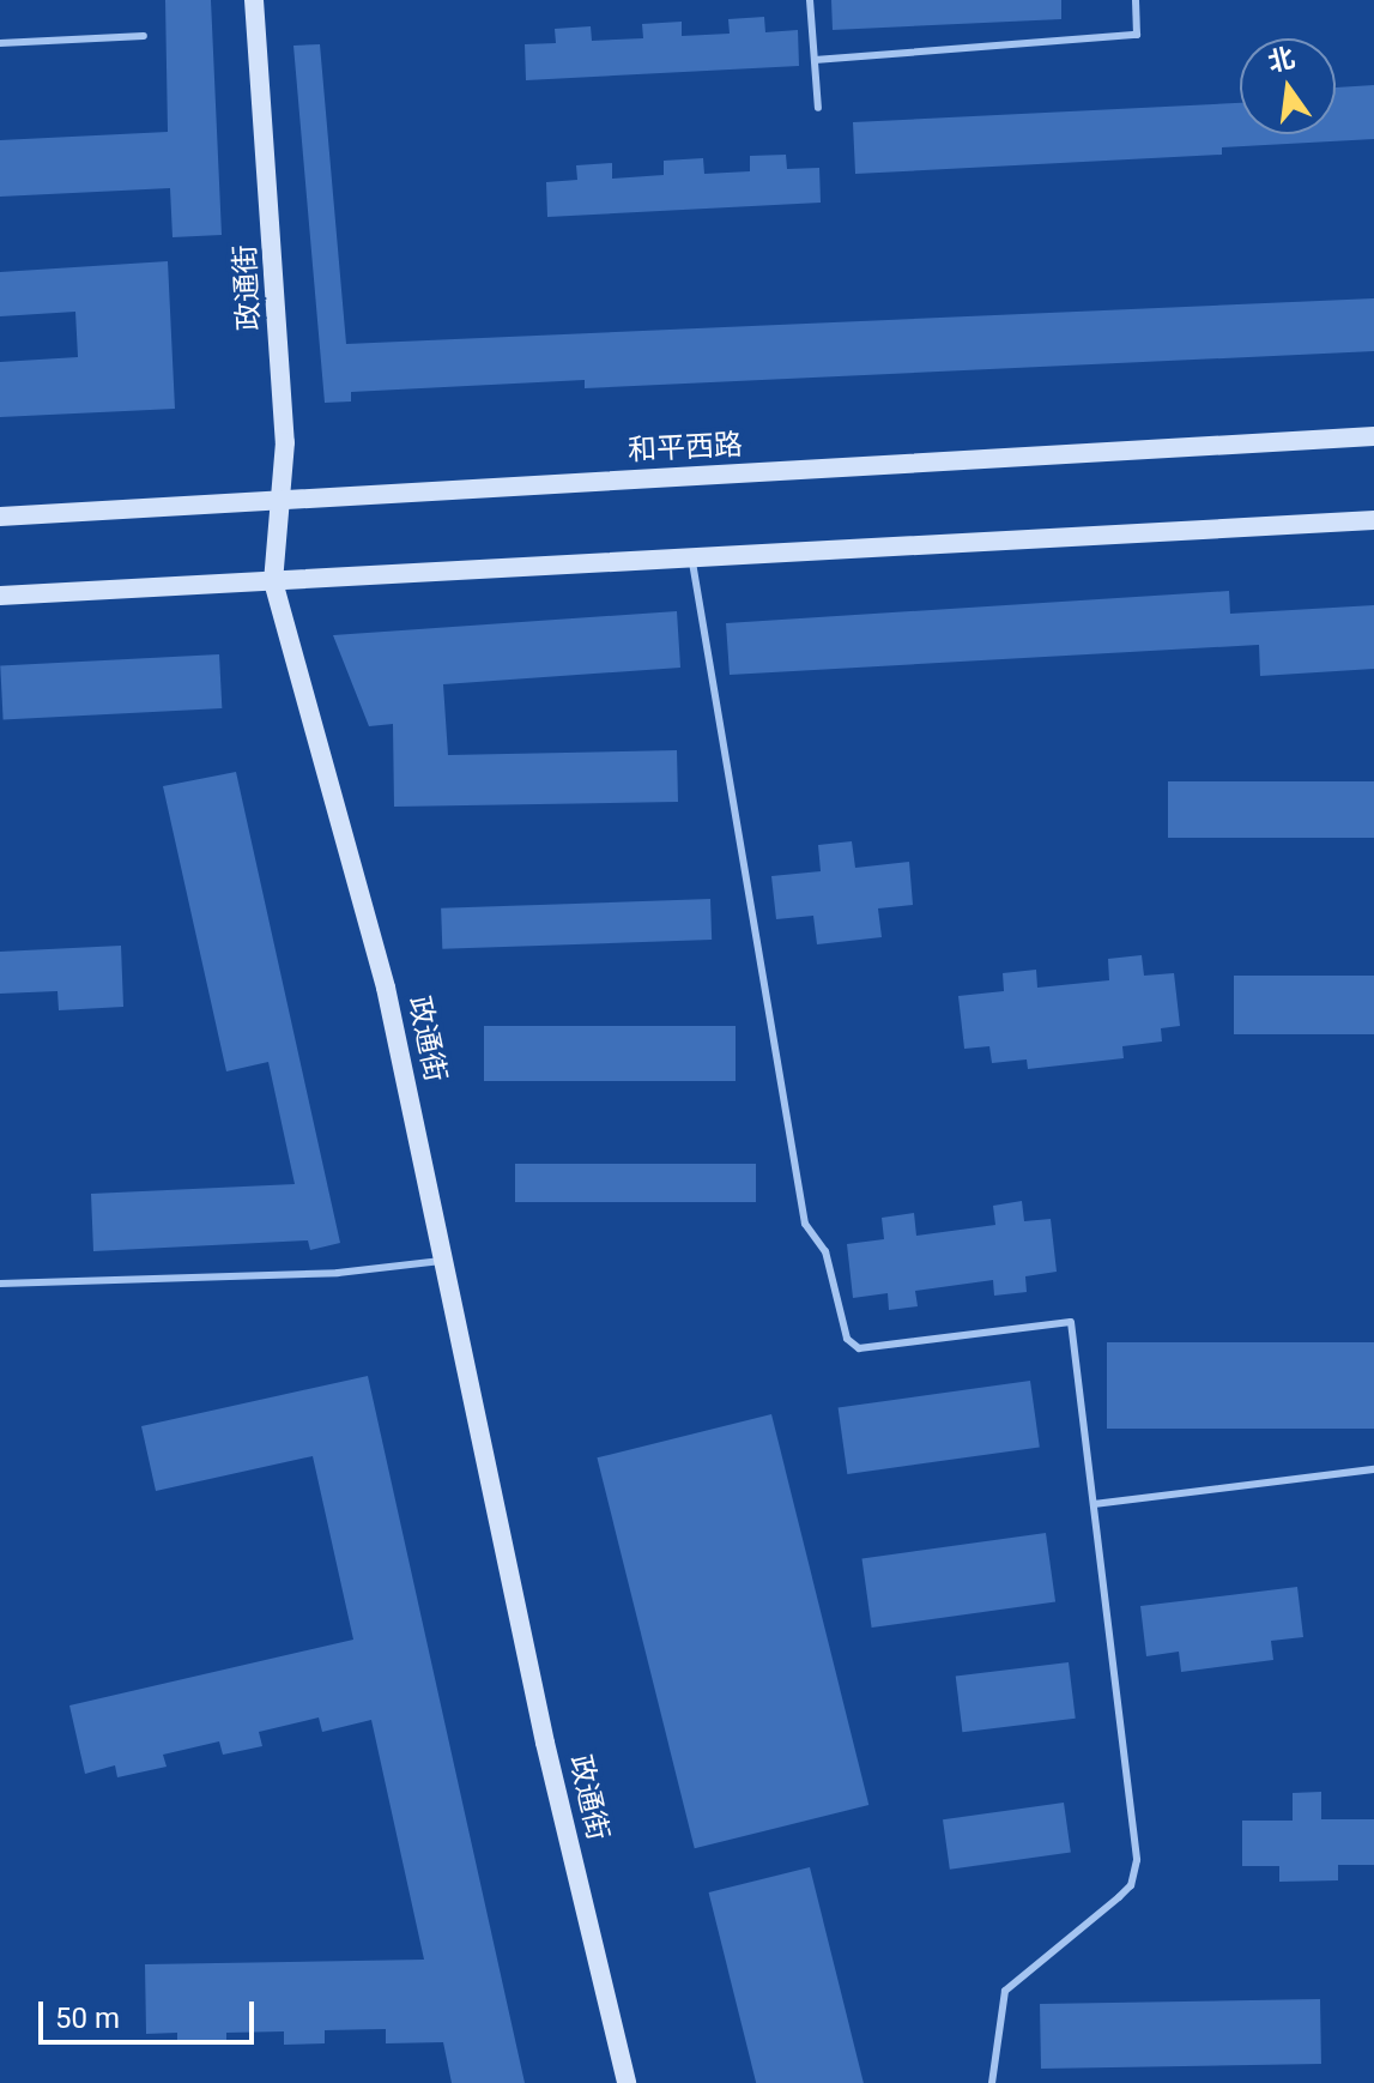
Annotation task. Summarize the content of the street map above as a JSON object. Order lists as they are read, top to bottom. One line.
{"streets":{"main road":["政通街","和平西路"]},"crossings":[["政通街","和平西路"]],"scale_bar":"50 m","north":"top"}
